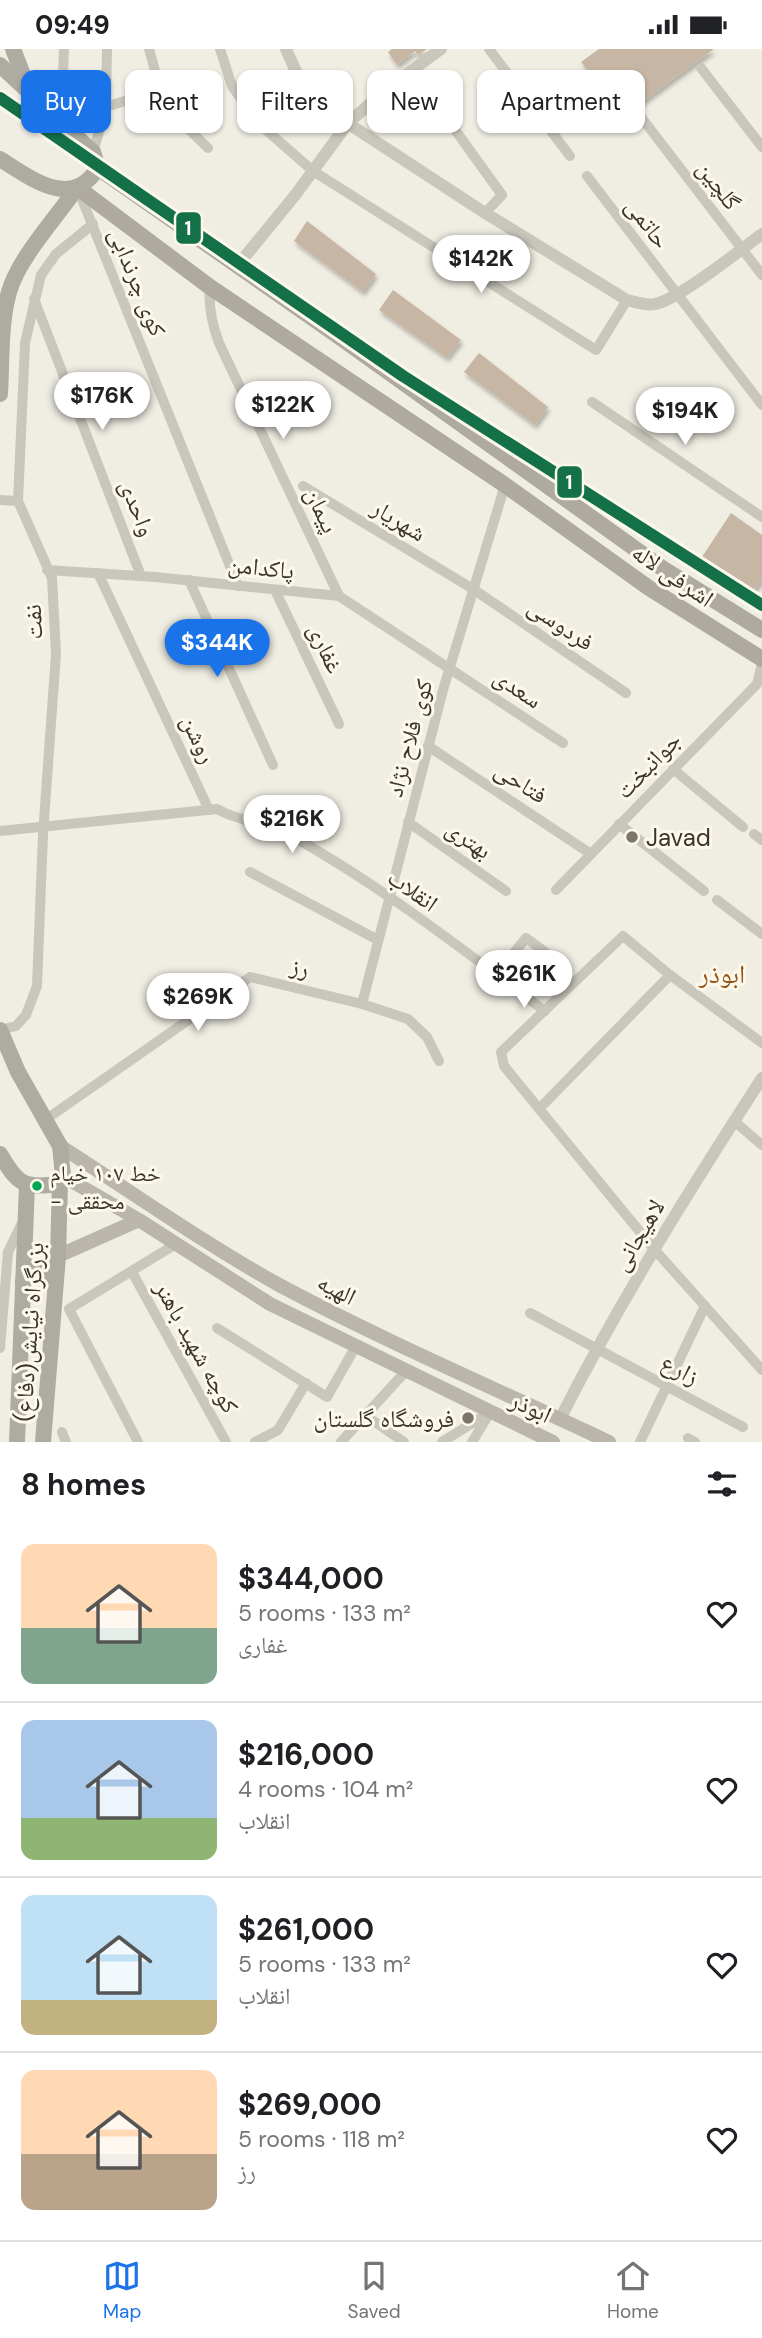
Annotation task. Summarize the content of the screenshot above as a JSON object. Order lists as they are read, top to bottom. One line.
{"streets":{"highway":["بزرگراه نیایش(دفاع)"],"main road":["اشرفی لاله","الهیه","ابوذر"],"street":["گلچین","حاتمی","کوی چرندابی","واحدی","پیمان","شهریار","پاکدامن","نفت","فردوسی","غفاری","سعدی","کوی فلاح نژاد","روشن","جوانبخت","فتاحی","بهتری","انقلاب","رز","لاهیجانی","کوچه شهید باهنر","زارع"]},"crossings":[["کوی چرندابی","پاکدامن"],["کوی چرندابی","اشرفی لاله"],["کوی چرندابی","نفت"],["واحدی","پاکدامن"],["واحدی","نفت"],["پیمان","پاکدامن"],["پیمان","اشرفی لاله"],["شهریار","فردوسی"],["شهریار","کوی فلاح نژاد"],["پاکدامن","نفت"],["پاکدامن","غفاری"],["پاکدامن","سعدی"],["پاکدامن","کوی فلاح نژاد"],["پاکدامن","روشن"],["اشرفی لاله","کوی فلاح نژاد"],["اشرفی لاله","جوانبخت"],["نفت","انقلاب"],["فردوسی","کوی فلاح نژاد"],["سعدی","کوی فلاح نژاد"],["کوی فلاح نژاد","فتاحی"],["کوی فلاح نژاد","بهتری"],["کوی فلاح نژاد","انقلاب"],["کوی فلاح نژاد","رز"],["روشن","انقلاب"],["جوانبخت","فتاحی"],["لاهیجانی","الهیه"],["لاهیجانی","زارع"],["الهیه","بزرگراه نیایش(دفاع)"],["الهیه","ابوذر"]],"districts":["ابوذر"],"places":["Javad","خط ۱۰۷ خیام - محققی","فروشگاه گلستان"],"lines":["transit line 1"],"page":{"status":"09:49","chip":["Buy","Rent","Filters","New","Apartment"],"price":["$142K","$176K","$122K","$194K","$344K","$216K","$261K","$269K"],"heading":"8 homes","list":[{"name":"$344,000","note":"5 rooms · 133 m² · غفاری"},{"name":"$216,000","note":"4 rooms · 104 m² · انقلاب"},{"name":"$261,000","note":"5 rooms · 133 m² · انقلاب"},{"name":"$269,000","note":"5 rooms · 118 m² · رز"}],"tabs":["Map","Saved","Home"]}}
